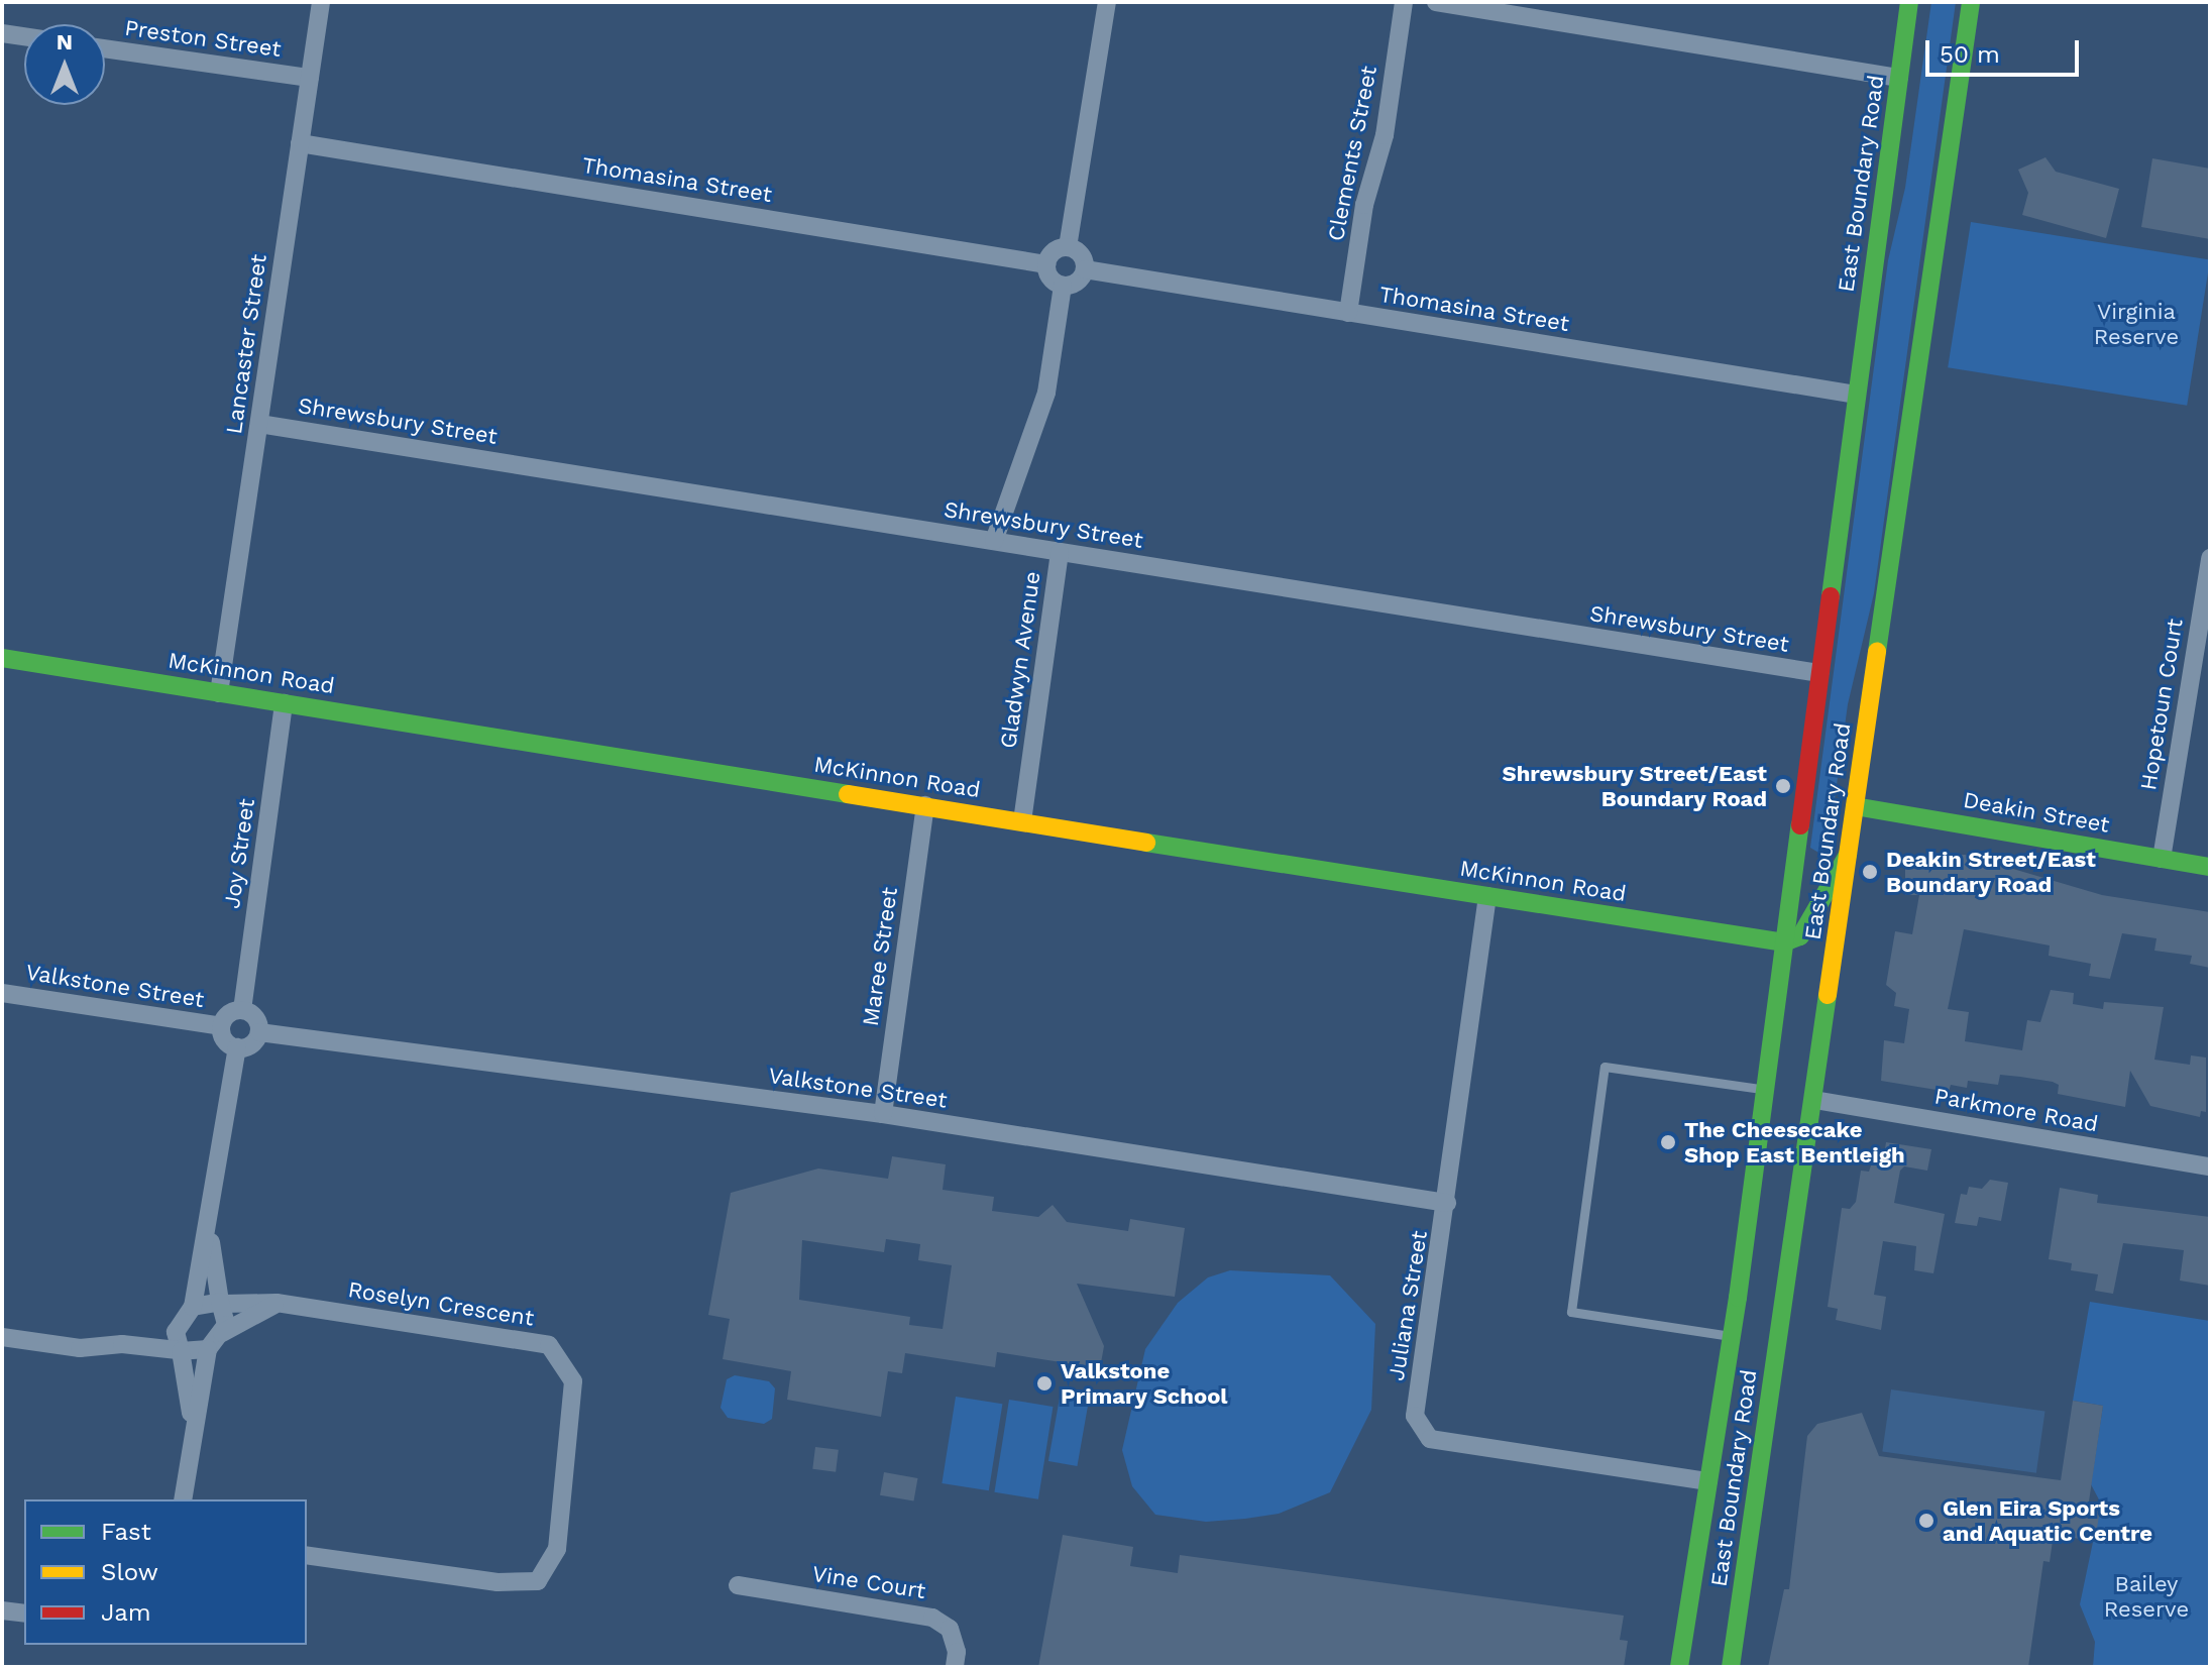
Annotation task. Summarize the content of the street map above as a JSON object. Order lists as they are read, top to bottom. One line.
{"streets":{"main road":["East Boundary Road","McKinnon Road","Deakin Street"],"street":["Preston Street","Clements Street","Thomasina Street","Lancaster Street","Shrewsbury Street","Gladwyn Avenue","Hopetoun Court","Joy Street","Maree Street","Valkstone Street","Parkmore Road","Roselyn Crescent","Juliana Street","Vine Court"]},"crossings":[["Preston Street","Lancaster Street"],["Clements Street","Thomasina Street"],["Thomasina Street","East Boundary Road"],["Thomasina Street","Lancaster Street"],["East Boundary Road","Shrewsbury Street"],["East Boundary Road","McKinnon Road"],["East Boundary Road","Deakin Street"],["East Boundary Road","Parkmore Road"],["East Boundary Road","Juliana Street"],["Lancaster Street","Shrewsbury Street"],["Lancaster Street","McKinnon Road"],["Shrewsbury Street","Gladwyn Avenue"],["Gladwyn Avenue","McKinnon Road"],["McKinnon Road","Joy Street"],["McKinnon Road","Maree Street"],["McKinnon Road","Juliana Street"],["Hopetoun Court","Deakin Street"],["Joy Street","Valkstone Street"],["Maree Street","Valkstone Street"],["Valkstone Street","Juliana Street"]],"parks":["Virginia Reserve","Bailey Reserve"],"places":["Shrewsbury Street/East Boundary Road","Deakin Street/East Boundary Road","The Cheesecake Shop East Bentleigh","Valkstone Primary School","Glen Eira Sports and Aquatic Centre"],"legend":["Fast","Slow","Jam"],"scale_bar":"50 m","north":"top"}
